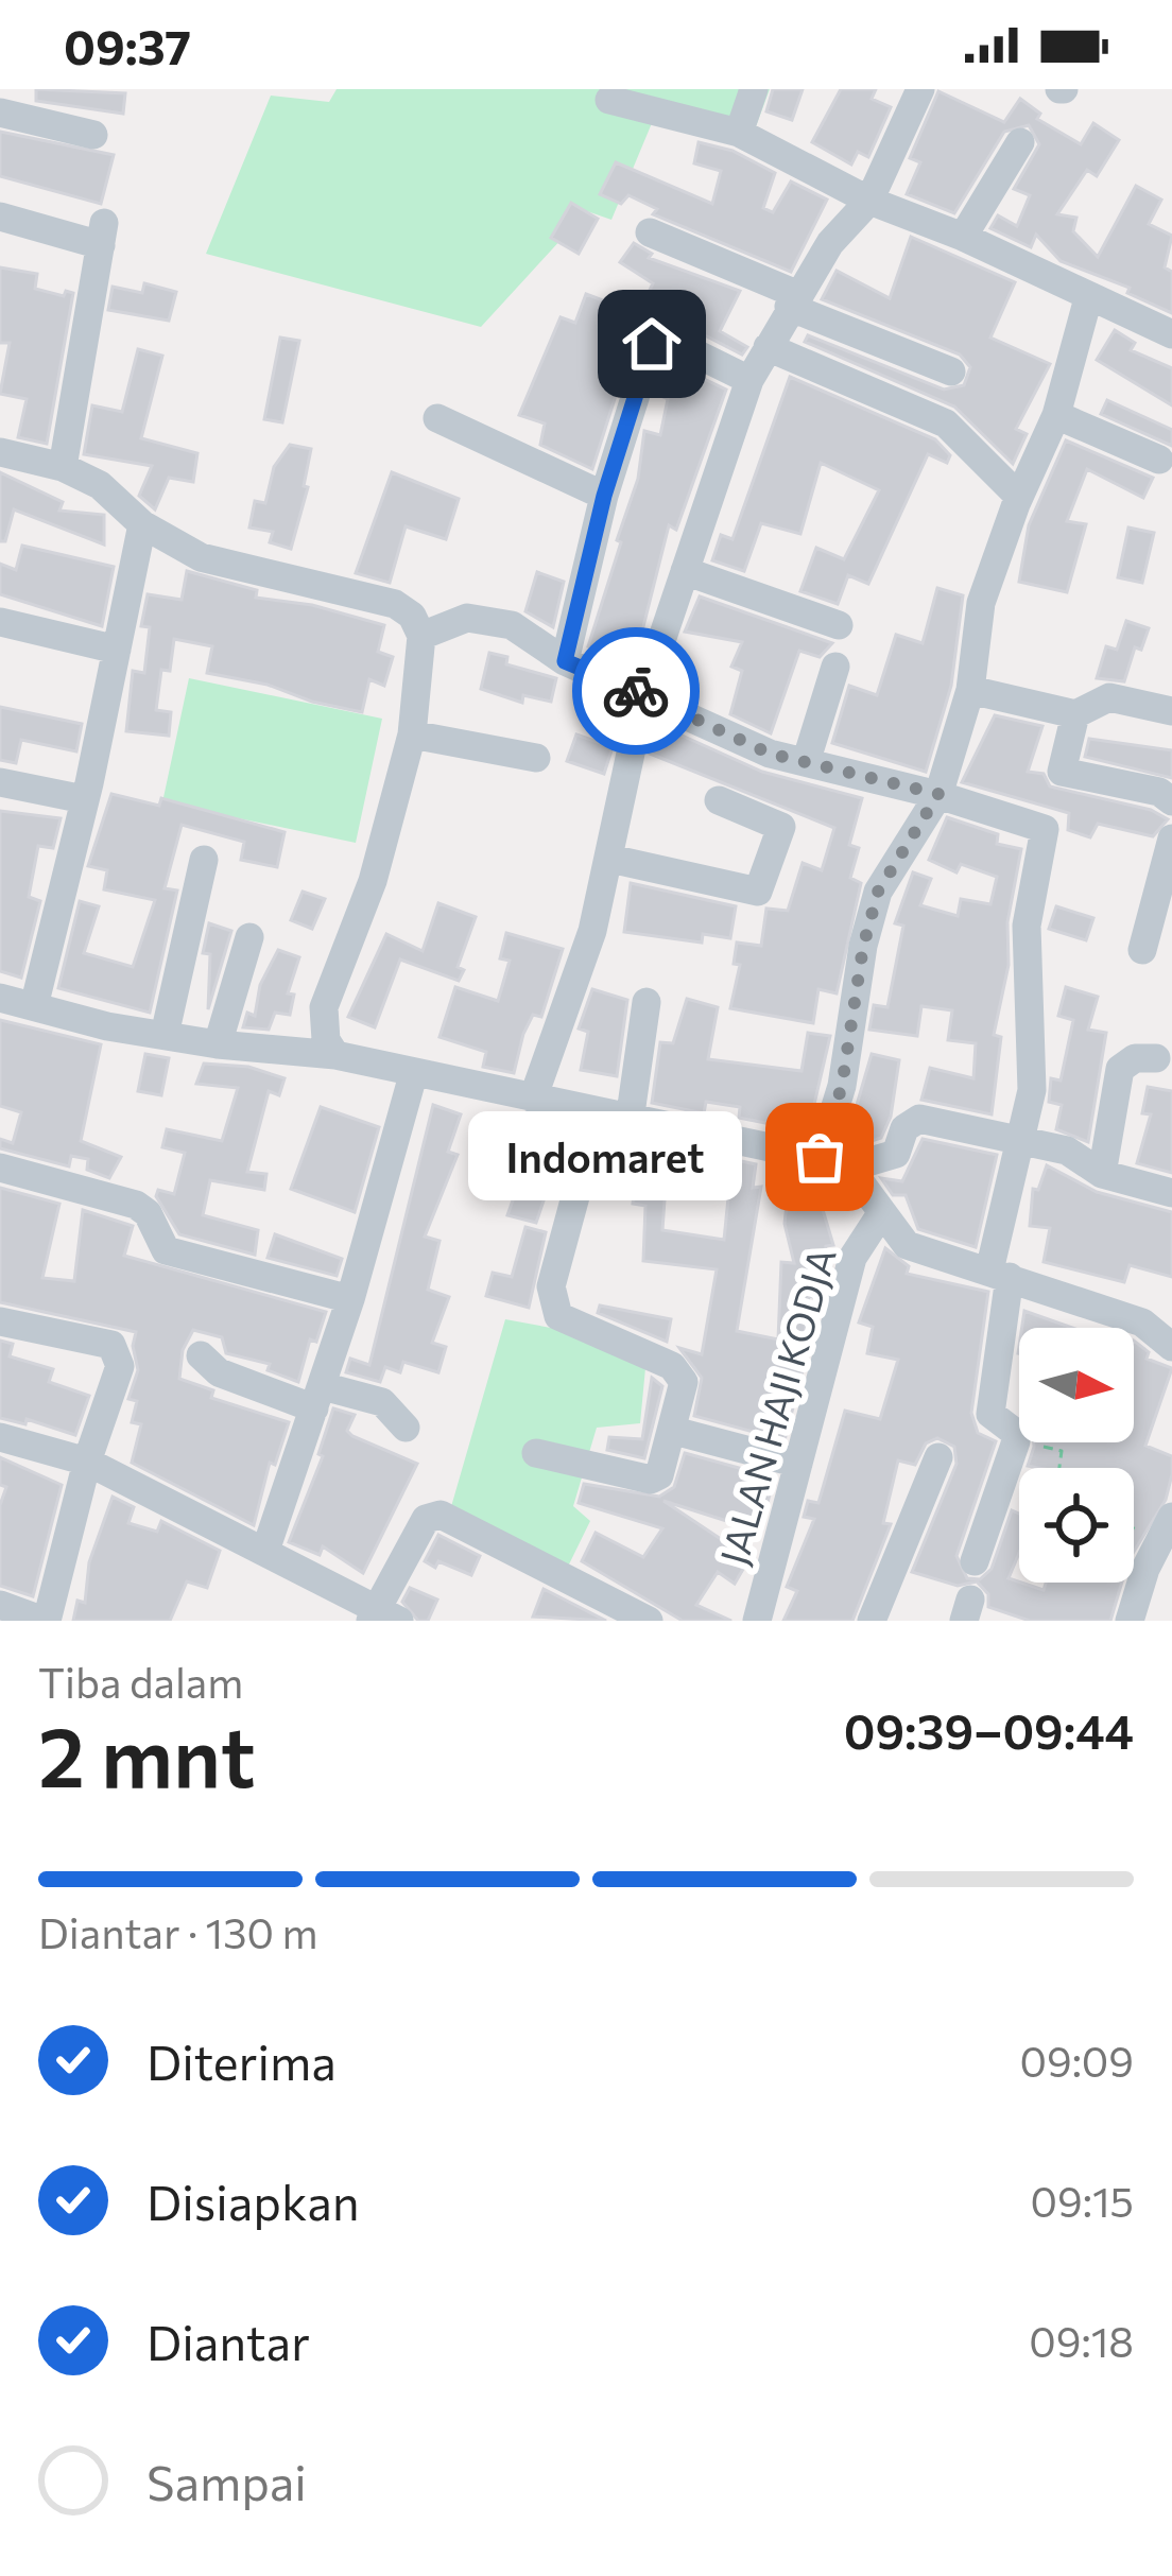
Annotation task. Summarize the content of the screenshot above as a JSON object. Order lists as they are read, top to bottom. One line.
{"streets":{"street":["JALAN HAJI KODJA"]},"places":["Indomaret"],"north":"right","page":{"status":"09:37","bubble":"Indomaret","heading":["2 mnt","Tiba dalam","09:39–09:44"],"bar":"Diantar · 130 m","list":[["Diterima","09:09"],["Disiapkan","09:15"],["Diantar","09:18"],"Sampai"]}}
